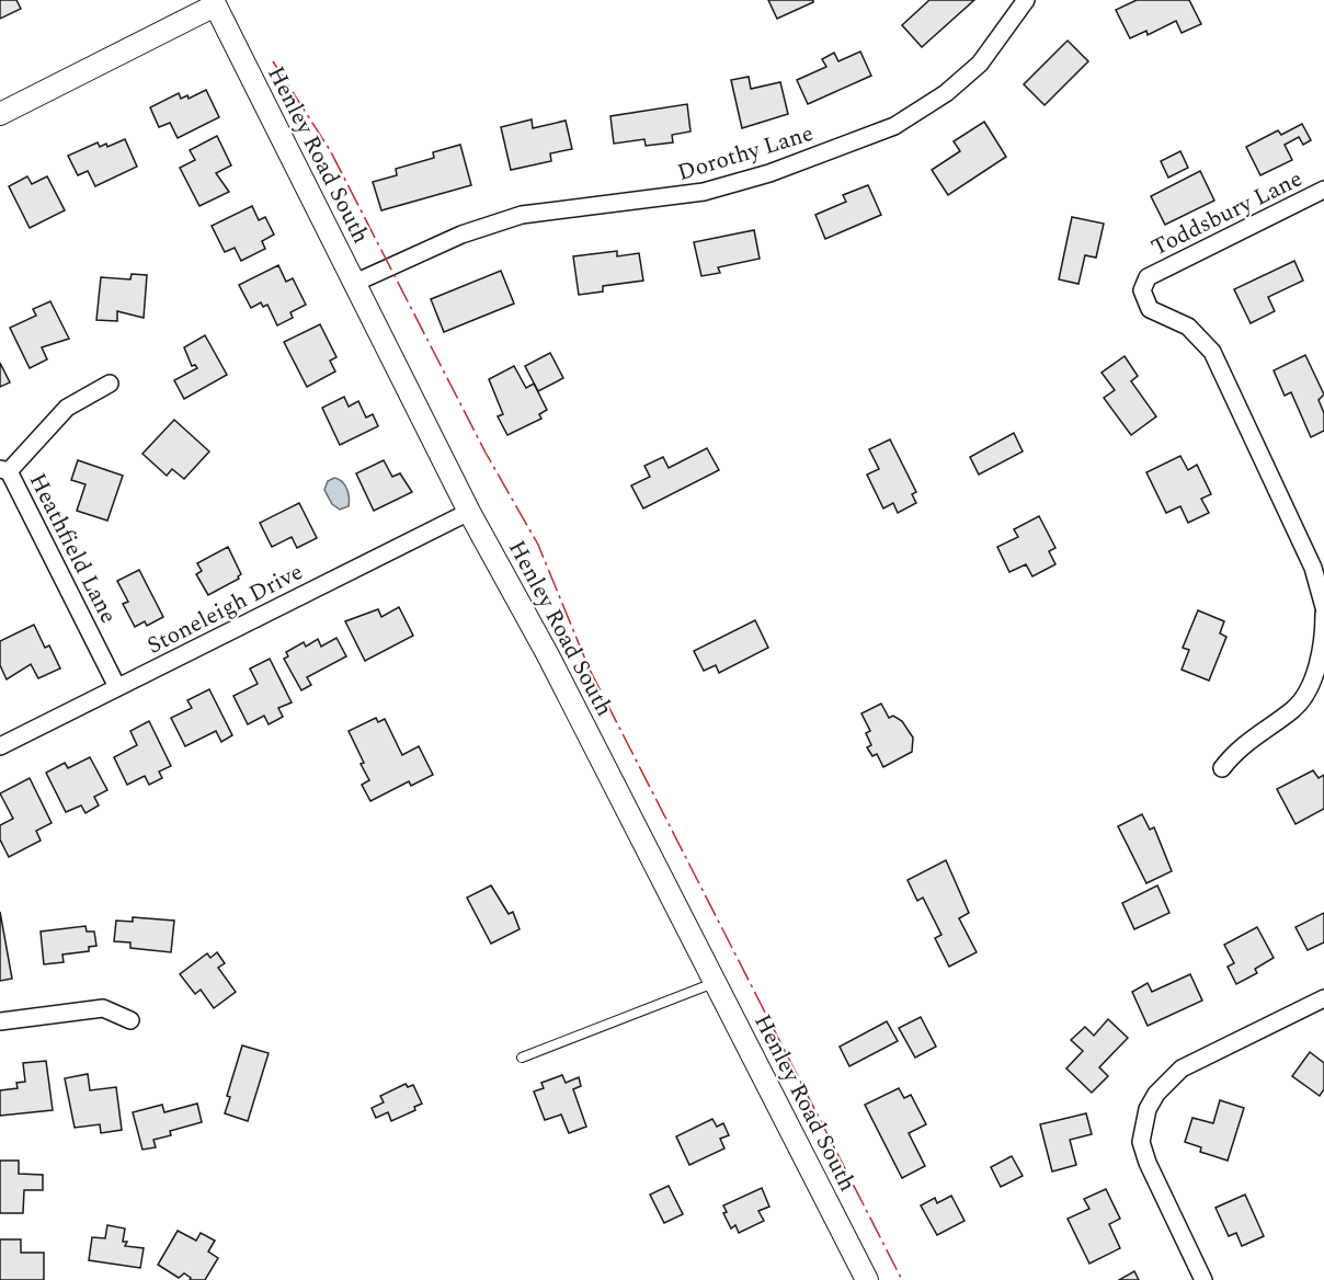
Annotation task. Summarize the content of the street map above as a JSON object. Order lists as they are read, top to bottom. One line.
{"streets":{"street":["Dorothy Lane","Henley Road South","Toddsbury Lane","Heathfield Lane","Stoneleigh Drive"]},"crossings":[["Dorothy Lane","Henley Road South"],["Henley Road South","Stoneleigh Drive"],["Heathfield Lane","Stoneleigh Drive"]]}
